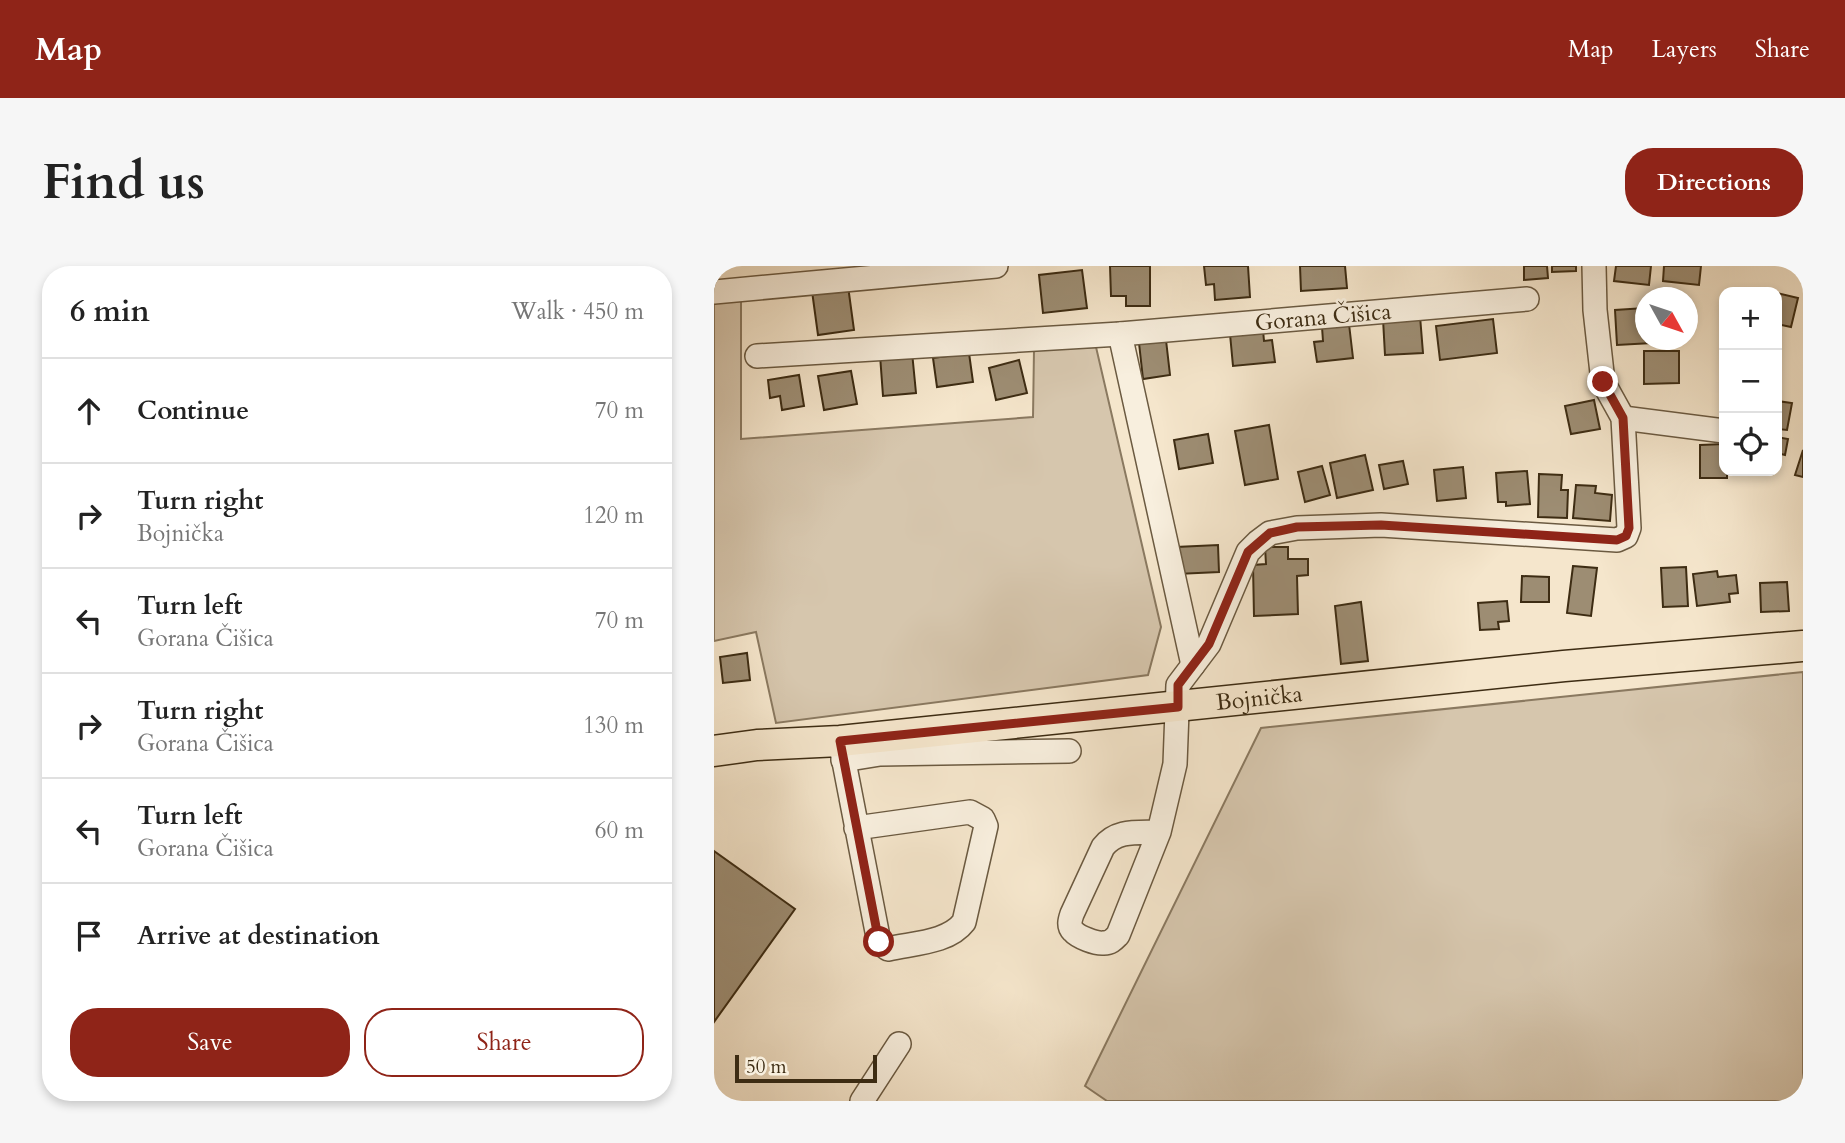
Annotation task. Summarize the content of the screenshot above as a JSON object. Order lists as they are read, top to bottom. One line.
{"streets":{"main road":["Bojnička"],"street":["Gorana Čišica"]},"scale_bar":"50 m","north":"bottom right","page":{"header":"Map","nav":["Map","Layers","Share"],"buttons":["Directions",["Save","Share"]],"title":"Find us","heading":["6 min","Walk · 450 m"],"map_buttons":["+","−"],"list":[["Continue","70 m"],["Turn right","Bojnička","120 m"],["Turn left","Gorana Čišica","70 m"],["Turn right","Gorana Čišica","130 m"],["Turn left","Gorana Čišica","60 m"],"Arrive at destination"],"scale":"50 m"}}
